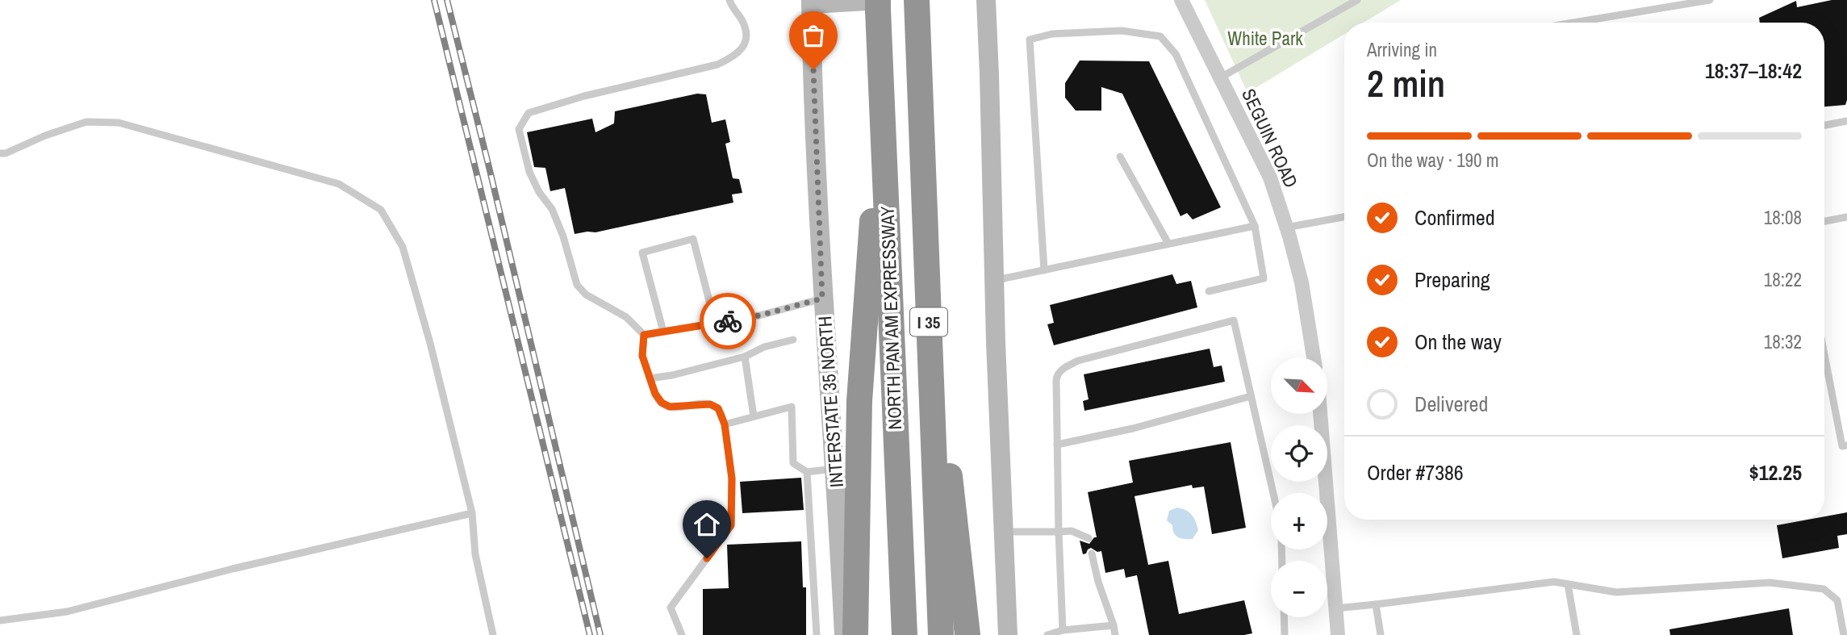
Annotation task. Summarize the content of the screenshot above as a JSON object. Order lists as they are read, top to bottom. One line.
{"streets":{"highway":["NORTH PAN AM EXPRESSWAY","I 35"],"main road":["INTERSTATE 35 NORTH"],"street":["SEGUIN ROAD"]},"parks":["White Park"],"north":"bottom right","page":{"heading":["2 min","Arriving in","18:37–18:42"],"panel":["Order #7386","$12.25"],"bar":"On the way · 190 m","list":[["Confirmed","18:08"],["Preparing","18:22"],["On the way","18:32"],"Delivered"],"map_buttons":["+","−"]}}
